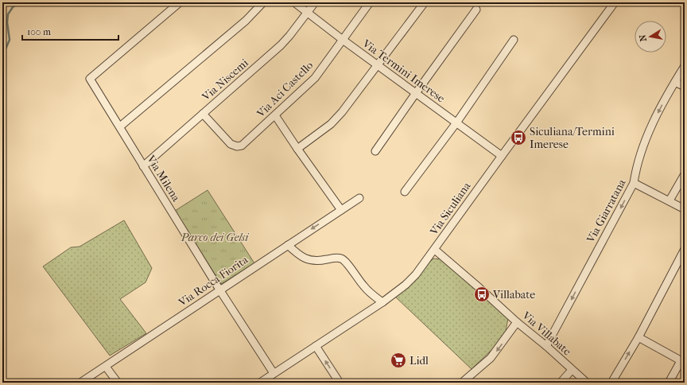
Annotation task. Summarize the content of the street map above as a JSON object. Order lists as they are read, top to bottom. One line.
{"streets":{"street":["Via Termini Imerese","Via Niscemi","Via Aci Castello","Via Milena","Via Siculiana","Via Giarratana","Via Rocca Fiorita","Via Villabate"]},"crossings":[["Via Termini Imerese","Via Niscemi"],["Via Termini Imerese","Via Aci Castello"],["Via Termini Imerese","Via Siculiana"],["Via Niscemi","Via Aci Castello"],["Via Niscemi","Via Milena"],["Via Milena","Via Siculiana"],["Via Milena","Via Rocca Fiorita"],["Via Siculiana","Via Villabate"],["Via Giarratana","Via Villabate"]],"one_way":["Via Giarratana"],"parks":["Parco dei Gelsi"],"places":{"bus stop":["Siculiana/Termini Imerese","Villabate"],"supermarket":["Lidl"]},"scale_bar":"100 m","north":"left"}
